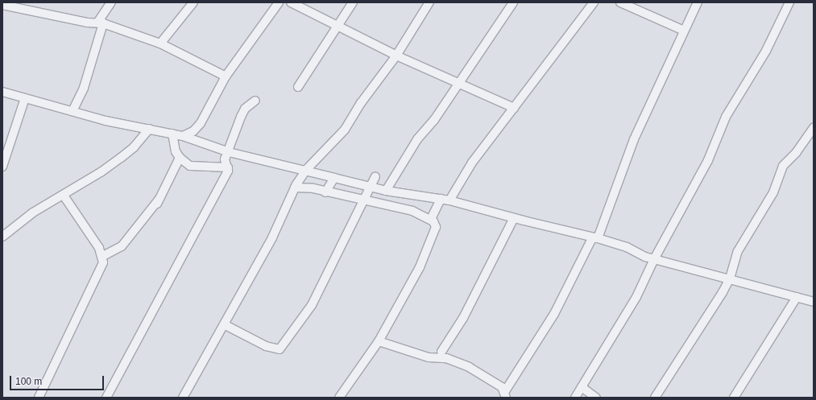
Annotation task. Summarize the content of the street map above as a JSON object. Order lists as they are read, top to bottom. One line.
{"scale_bar":"100 m"}
